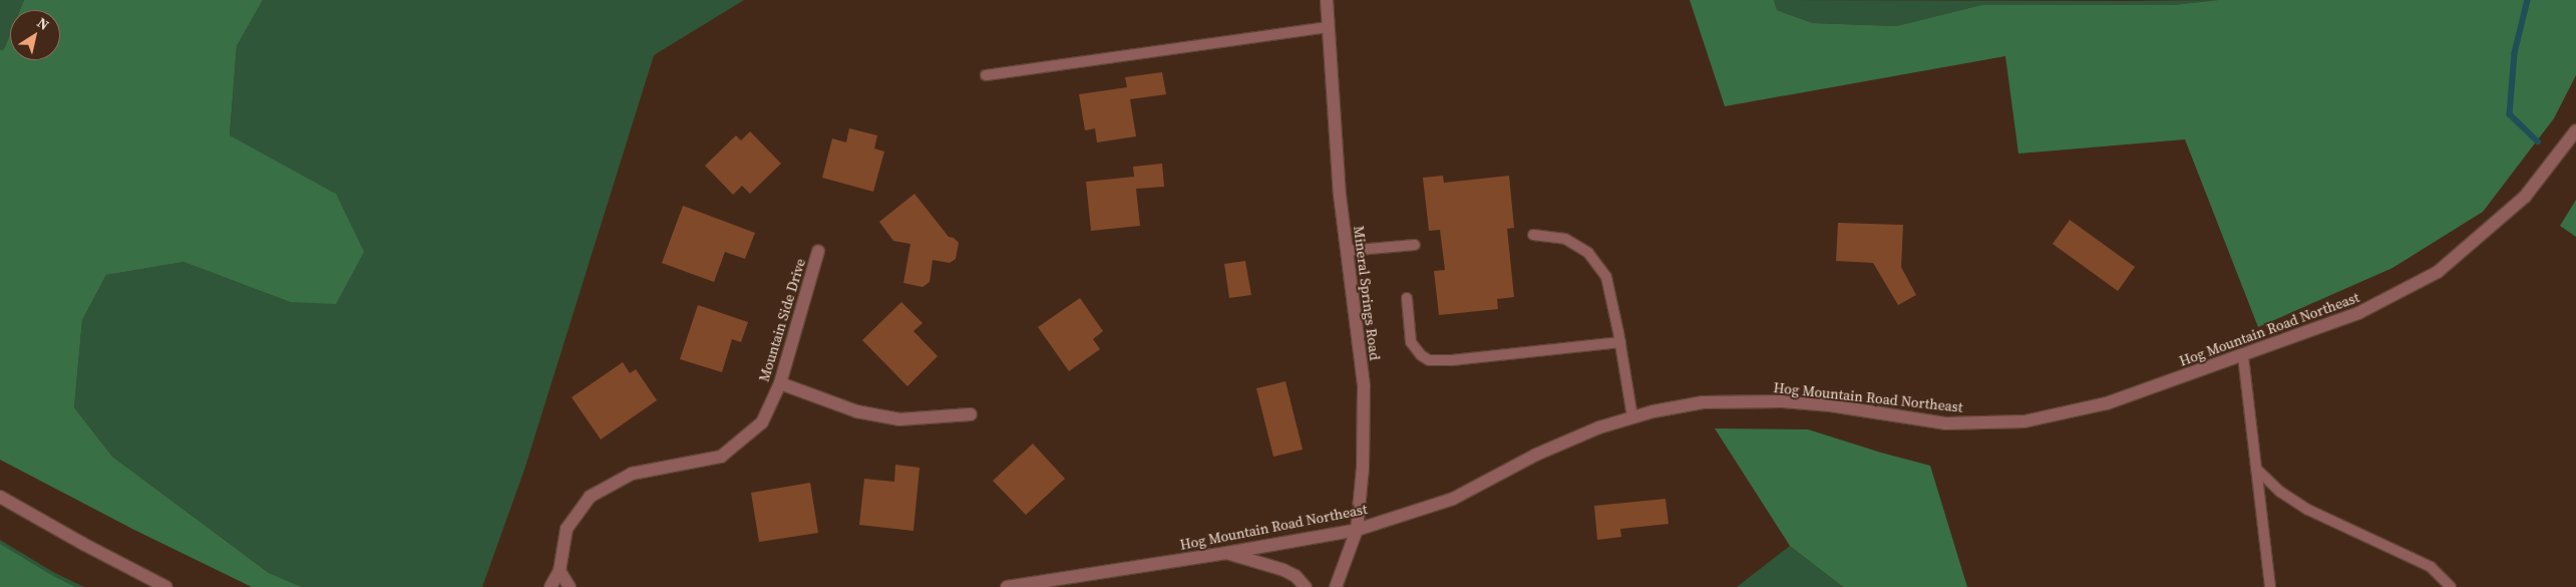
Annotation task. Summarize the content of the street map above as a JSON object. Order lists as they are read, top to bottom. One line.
{"streets":{"street":["Mineral Springs Road","Mountain Side Drive","Hog Mountain Road Northeast"]},"crossings":[["Mineral Springs Road","Hog Mountain Road Northeast"]],"north":"top right"}
